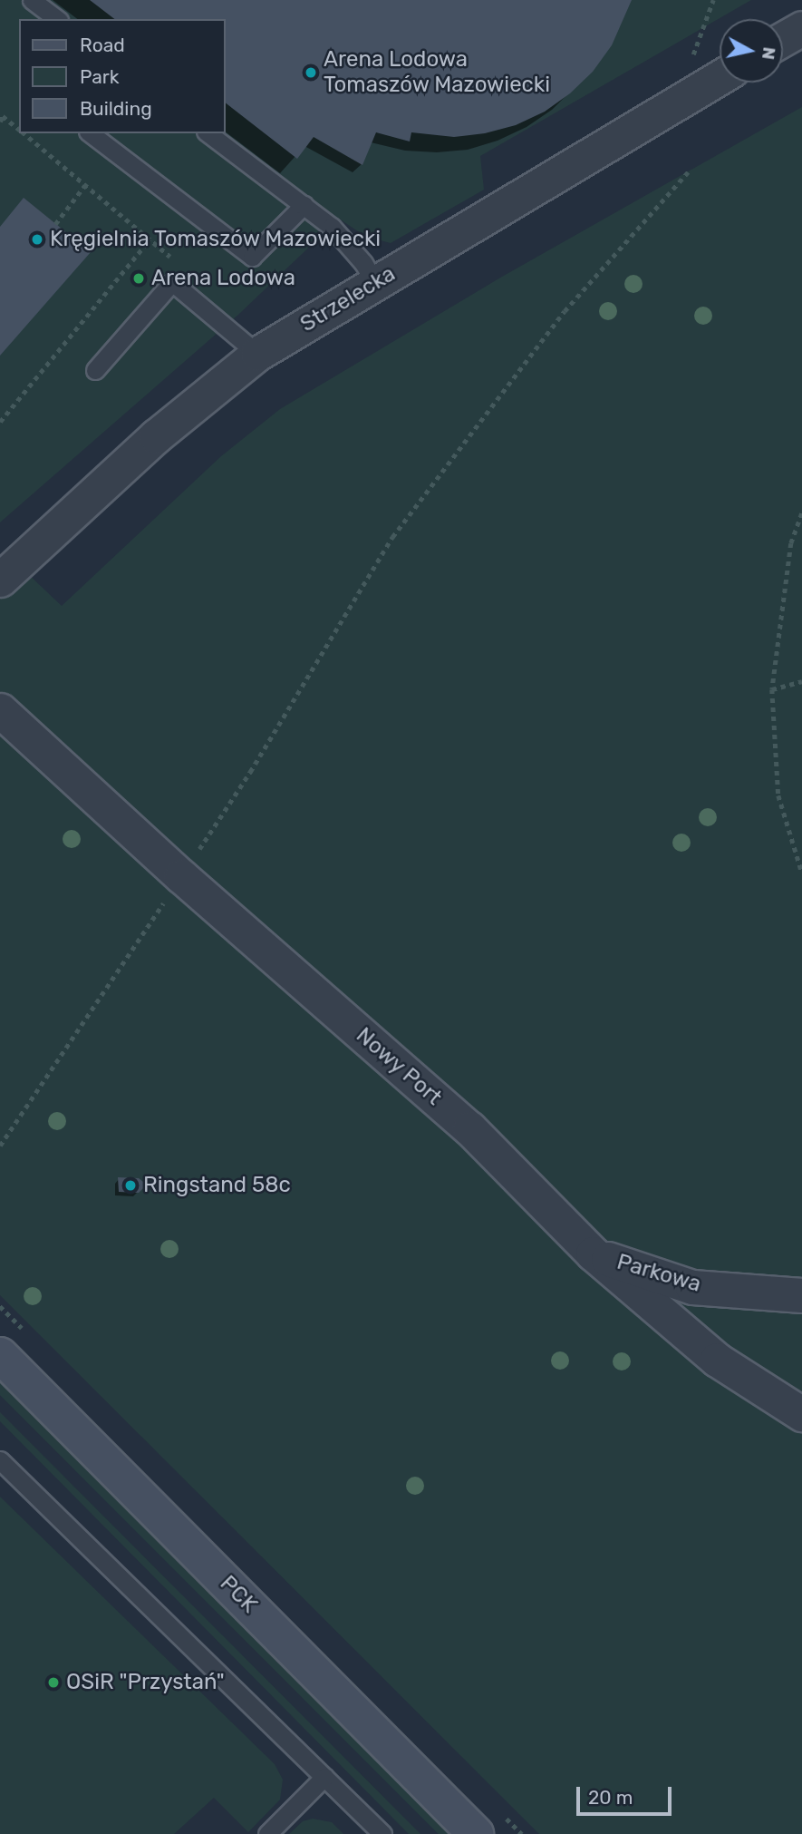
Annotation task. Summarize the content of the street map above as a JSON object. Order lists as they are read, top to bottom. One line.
{"streets":{"street":["Strzelecka","Nowy Port","Parkowa","PCK"]},"crossings":[["Nowy Port","Parkowa"]],"places":["Arena Lodowa Tomaszów Mazowiecki","Kręgielnia Tomaszów Mazowiecki","Arena Lodowa","Ringstand 58c","OSiR \"Przystań\""],"legend":["Road","Park","Building"],"scale_bar":"20 m","north":"right"}
